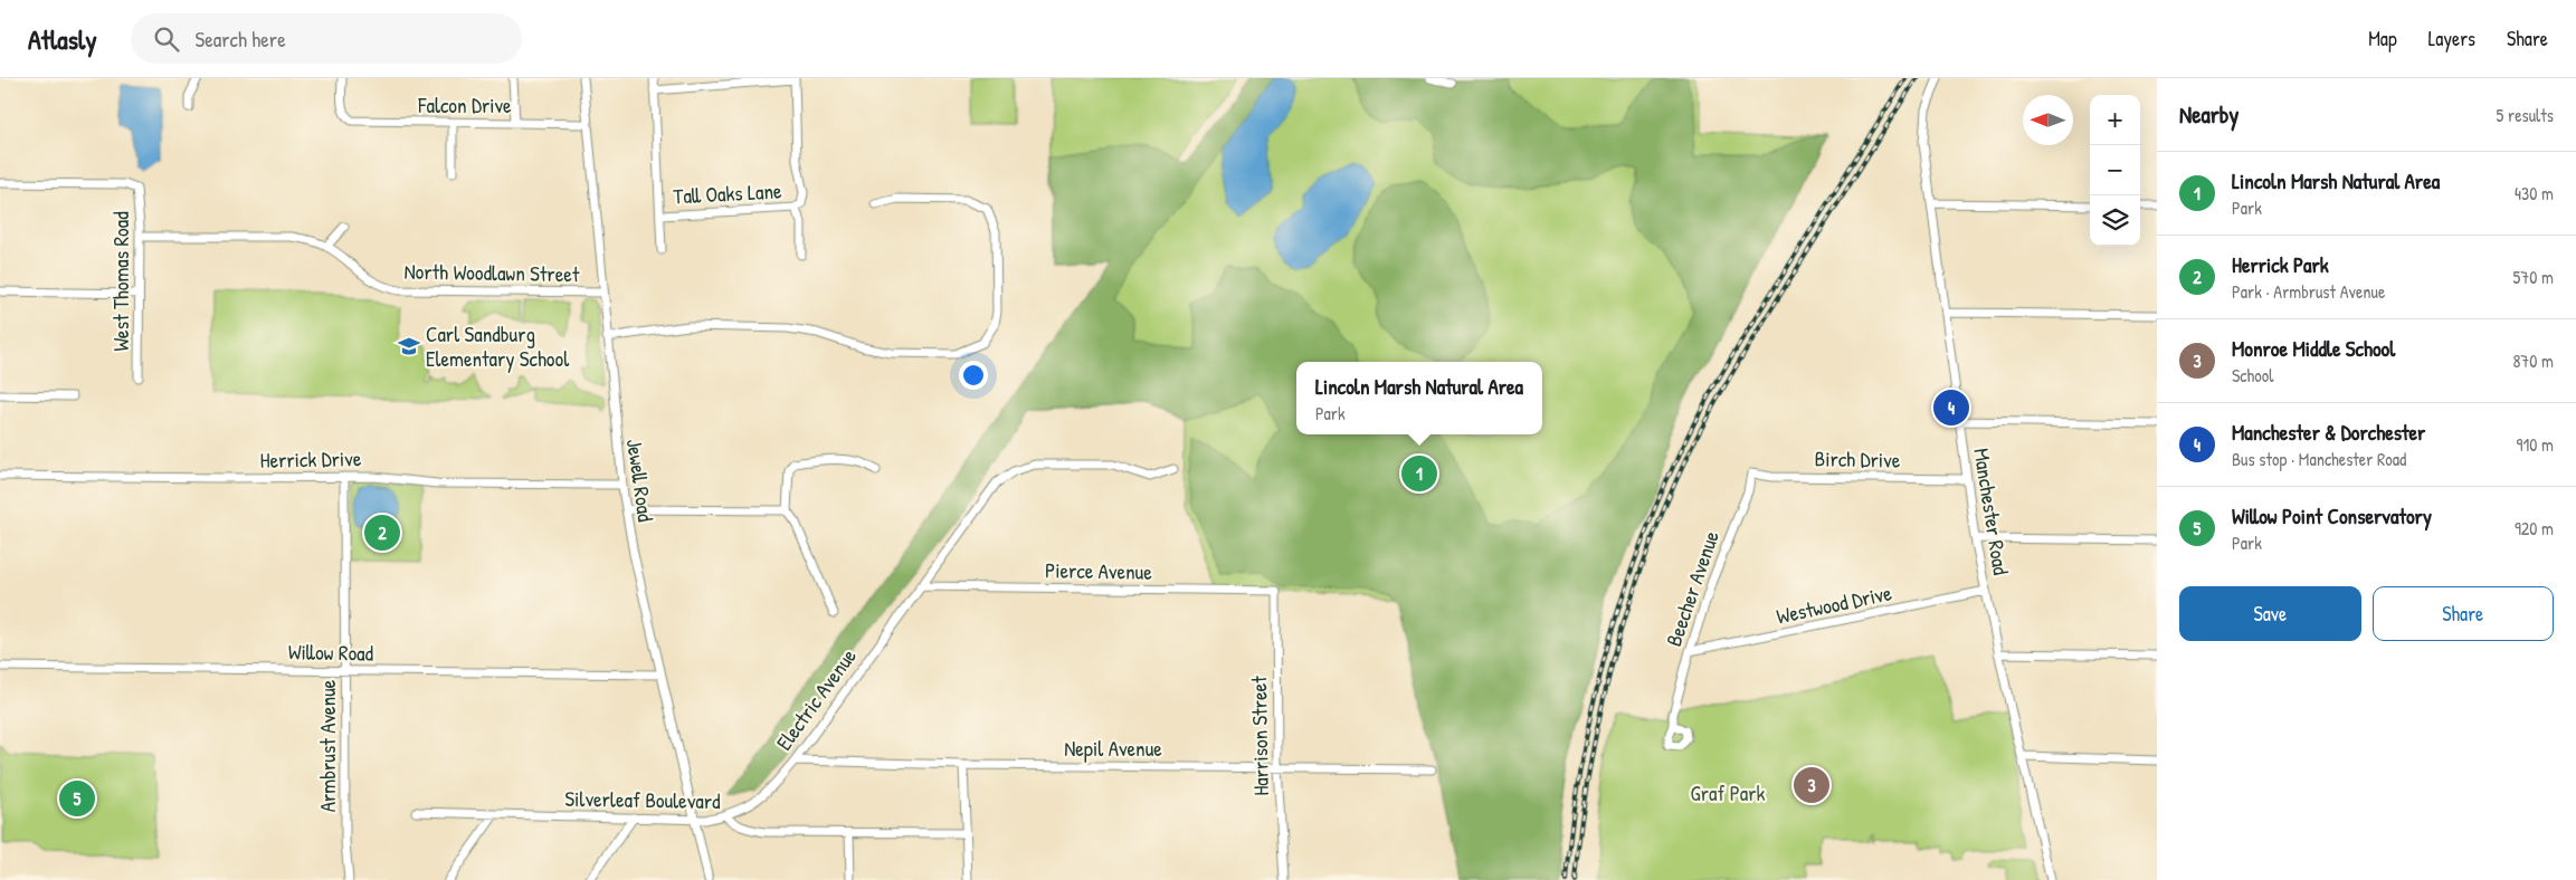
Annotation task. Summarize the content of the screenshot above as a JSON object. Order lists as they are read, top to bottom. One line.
{"streets":{"street":["Falcon Drive","Tall Oaks Lane","North Woodlawn Street","West Thomas Road","Herrick Drive","Birch Drive","Jewell Road","Manchester Road","Pierce Avenue","Beecher Avenue","Westwood Drive","Willow Road","Electric Avenue","Harrison Street","Armbrust Avenue","Nepil Avenue","Silverleaf Boulevard"]},"crossings":[["Falcon Drive","Jewell Road"],["North Woodlawn Street","West Thomas Road"],["North Woodlawn Street","Jewell Road"],["Herrick Drive","Jewell Road"],["Herrick Drive","Armbrust Avenue"],["Birch Drive","Manchester Road"],["Birch Drive","Beecher Avenue"],["Jewell Road","Willow Road"],["Jewell Road","Silverleaf Boulevard"],["Manchester Road","Westwood Drive"],["Pierce Avenue","Electric Avenue"],["Pierce Avenue","Harrison Street"],["Beecher Avenue","Westwood Drive"],["Willow Road","Armbrust Avenue"],["Electric Avenue","Nepil Avenue"],["Electric Avenue","Silverleaf Boulevard"],["Harrison Street","Nepil Avenue"]],"parks":["Graf Park"],"places":{"school or university":["Carl Sandburg Elementary School"]},"north":"left","page":{"header":"Atlasly","search":"Search here","nav":["Map","Layers","Share"],"heading":["Nearby","5 results"],"map_buttons":["+","−"],"list":[{"mark":"1","name":"Lincoln Marsh Natural Area","note":"Park","value":"430 m"},{"mark":"2","name":"Herrick Park","note":"Park · Armbrust Avenue","value":"570 m"},{"mark":"3","name":"Monroe Middle School","note":"School","value":"870 m"},{"mark":"4","name":"Manchester & Dorchester","note":"Bus stop · Manchester Road","value":"910 m"},{"mark":"5","name":"Willow Point Conservatory","note":"Park","value":"920 m"}],"popup":["Lincoln Marsh Natural Area","Park"],"pins":["4","1","2","3","5"],"buttons":["Save","Share"]}}
